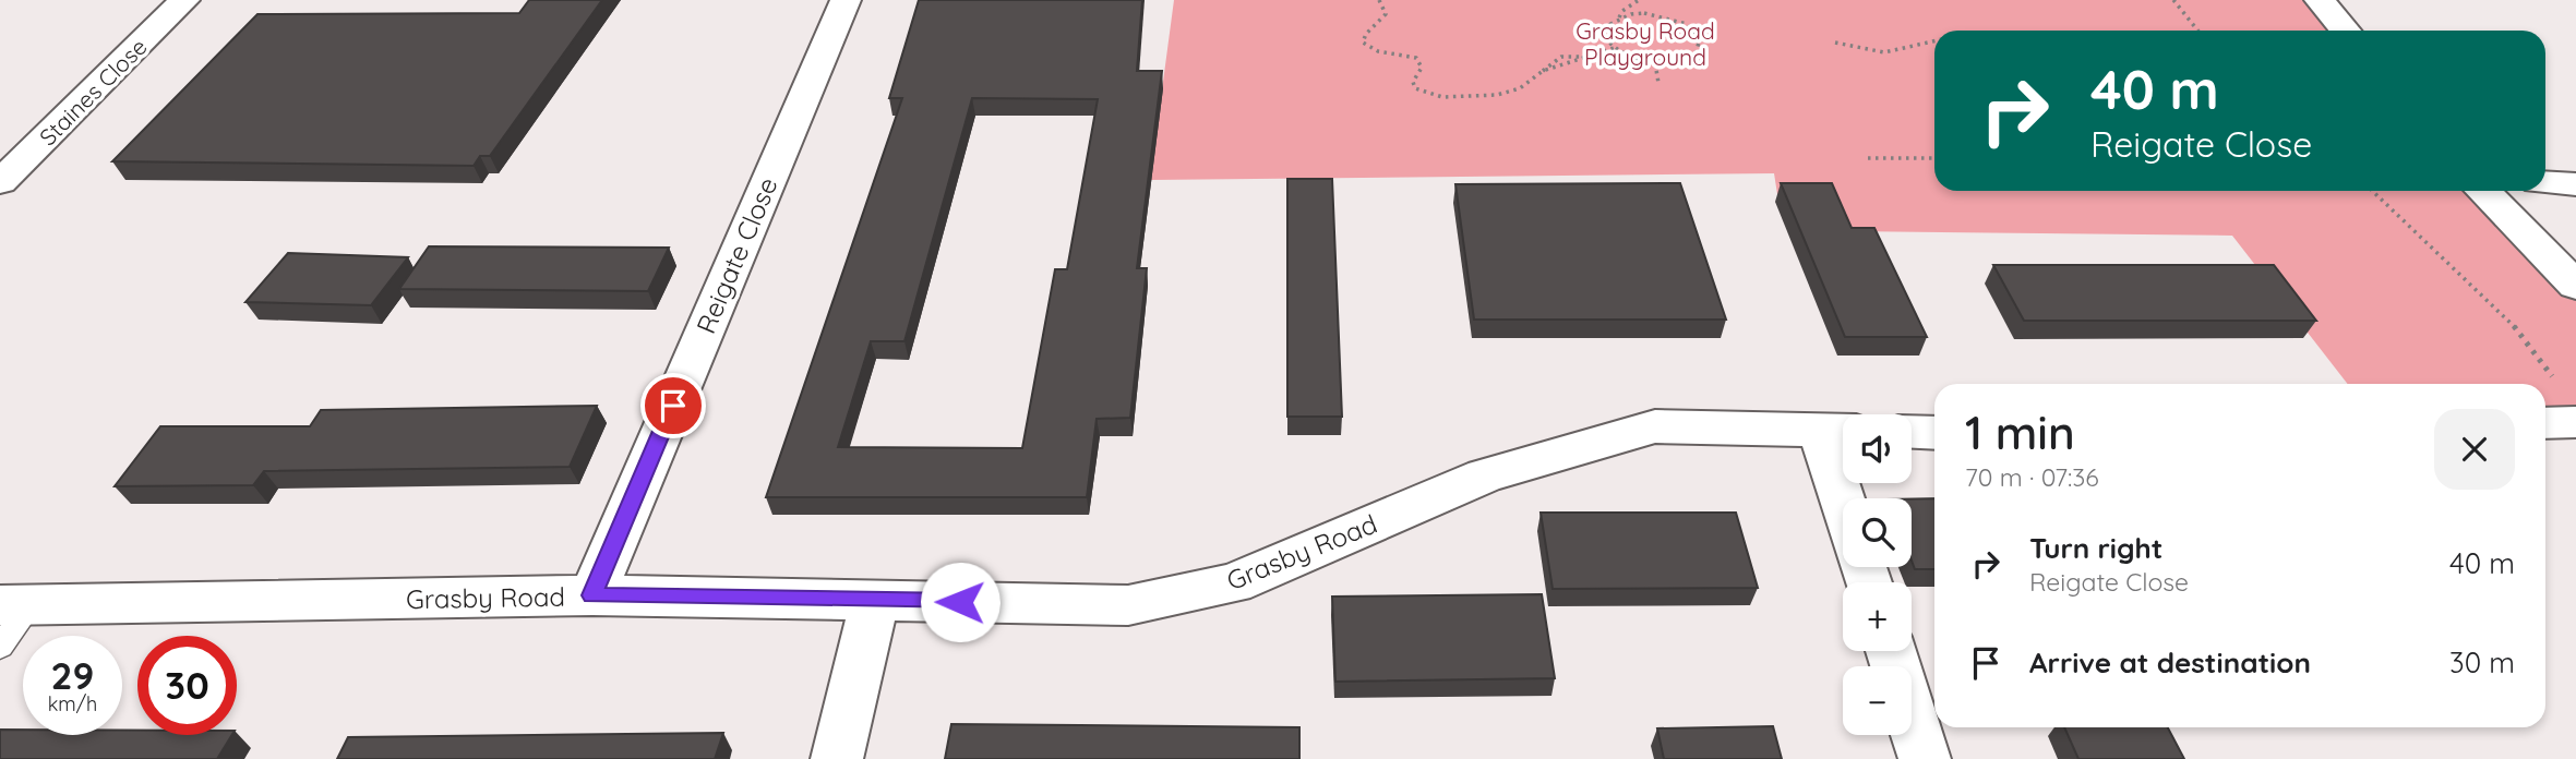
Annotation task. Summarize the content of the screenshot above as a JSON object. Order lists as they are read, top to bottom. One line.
{"streets":{"street":["Staines Close","Reigate Close","Grasby Road"]},"crossings":[["Reigate Close","Grasby Road"]],"parks":["Grasby Road Playground"],"page":{"turn":["40 m","Reigate Close"],"heading":["1 min","70 m · 07:36"],"map_buttons":["+","−"],"list":[{"name":"Turn right","note":"Reigate Close","value":"40 m"},{"name":"Arrive at destination","value":"30 m"}],"speed":"29 km/h","limit":"30"}}
